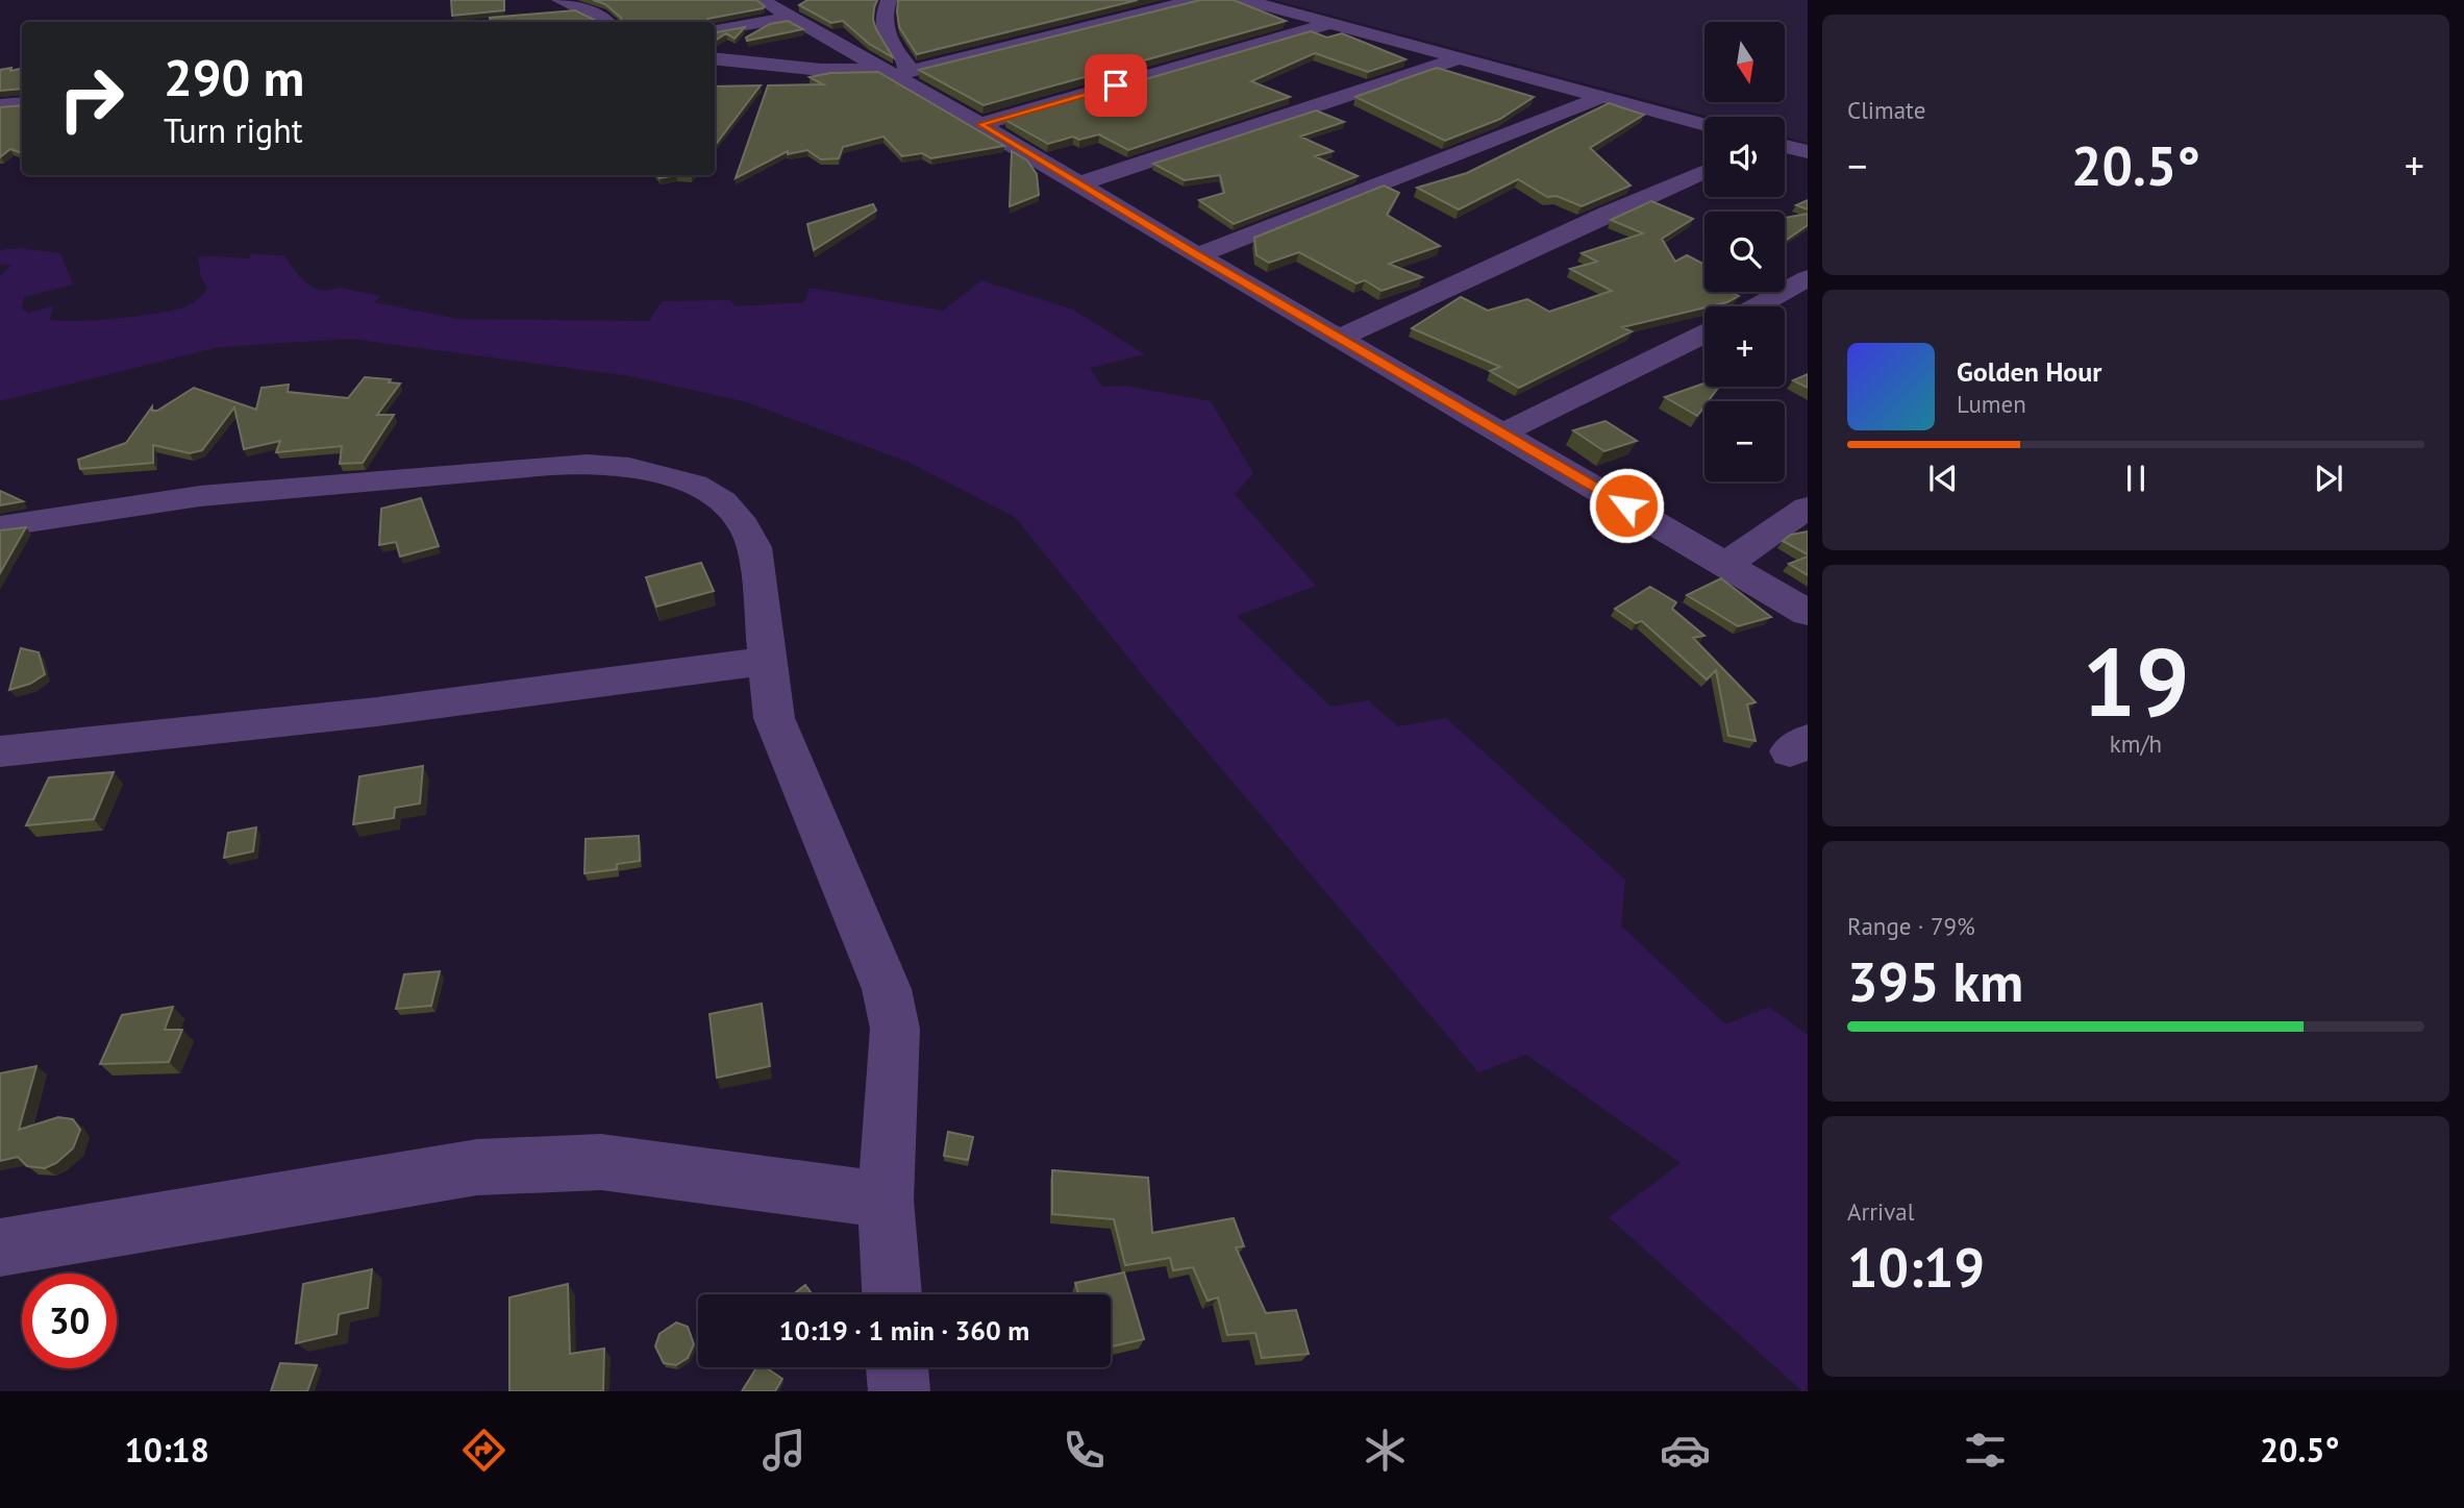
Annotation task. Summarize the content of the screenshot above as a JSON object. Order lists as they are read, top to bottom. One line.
{"north":"bottom","page":{"tile":["Climate",["19","km/h"],["Range · 79%","395 km"],["Arrival","10:19"]],"map_buttons":["+","−"],"turn":["290 m","Turn right"],"heat":["−","20.5°","+"],"song":["Golden Hour","Lumen"],"limit":"30","trip":"10:19 · 1 min · 360 m","tabs":["10:18","20.5°"]}}
